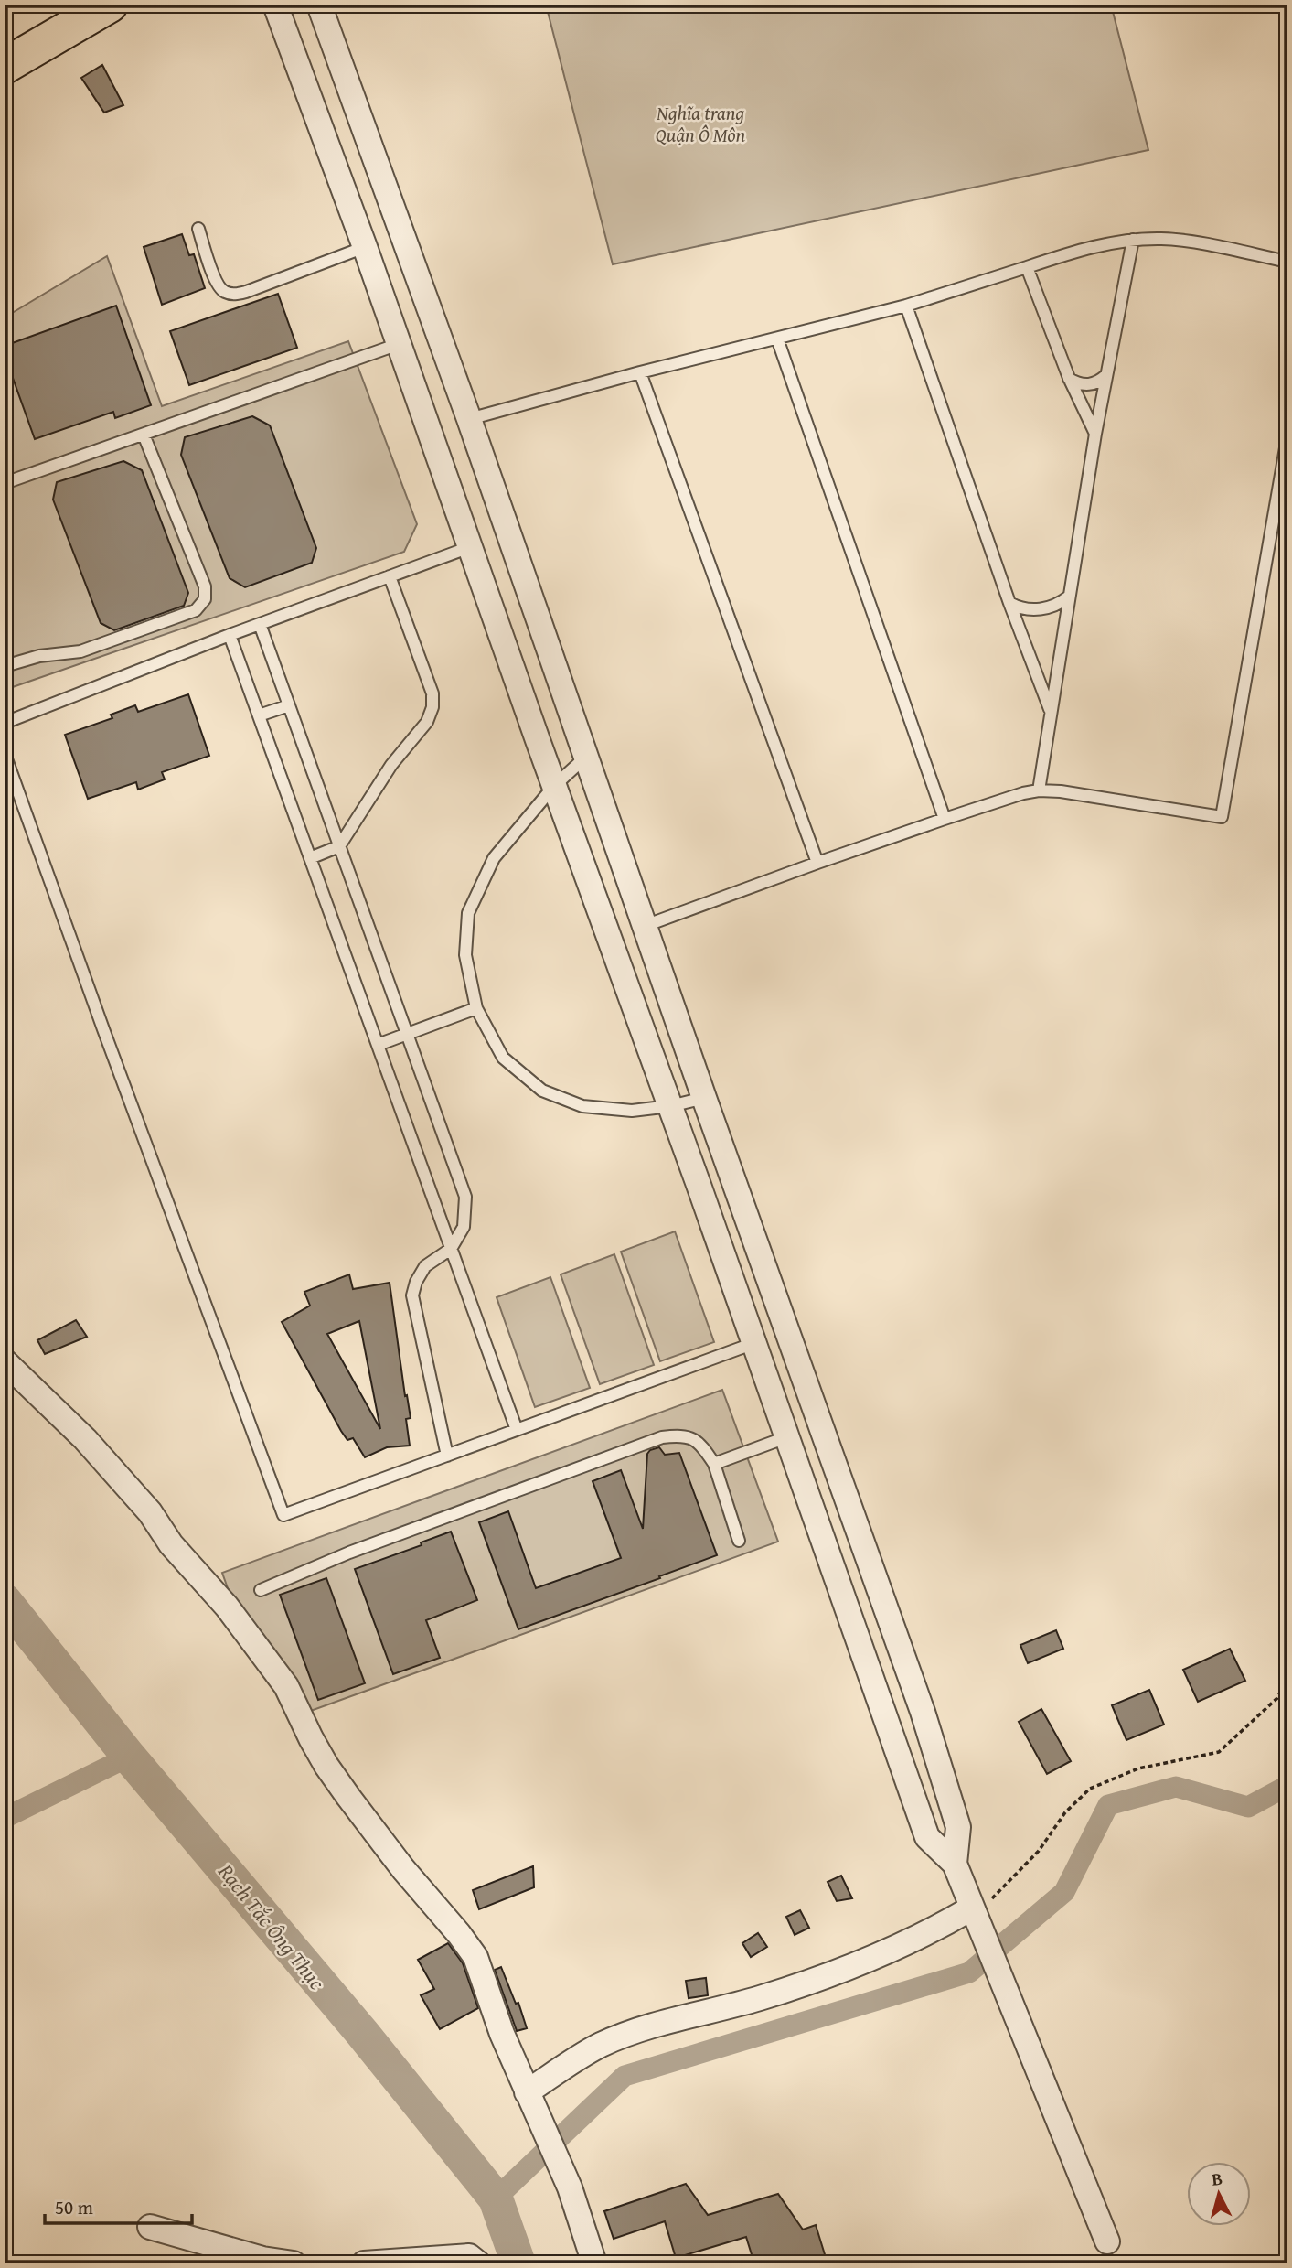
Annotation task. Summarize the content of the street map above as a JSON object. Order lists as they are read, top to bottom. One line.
{"water":["Rạch Tắc Ông Thục"],"parks":["Nghĩa trang Quận Ô Môn"],"scale_bar":"50 m","north":"top"}
